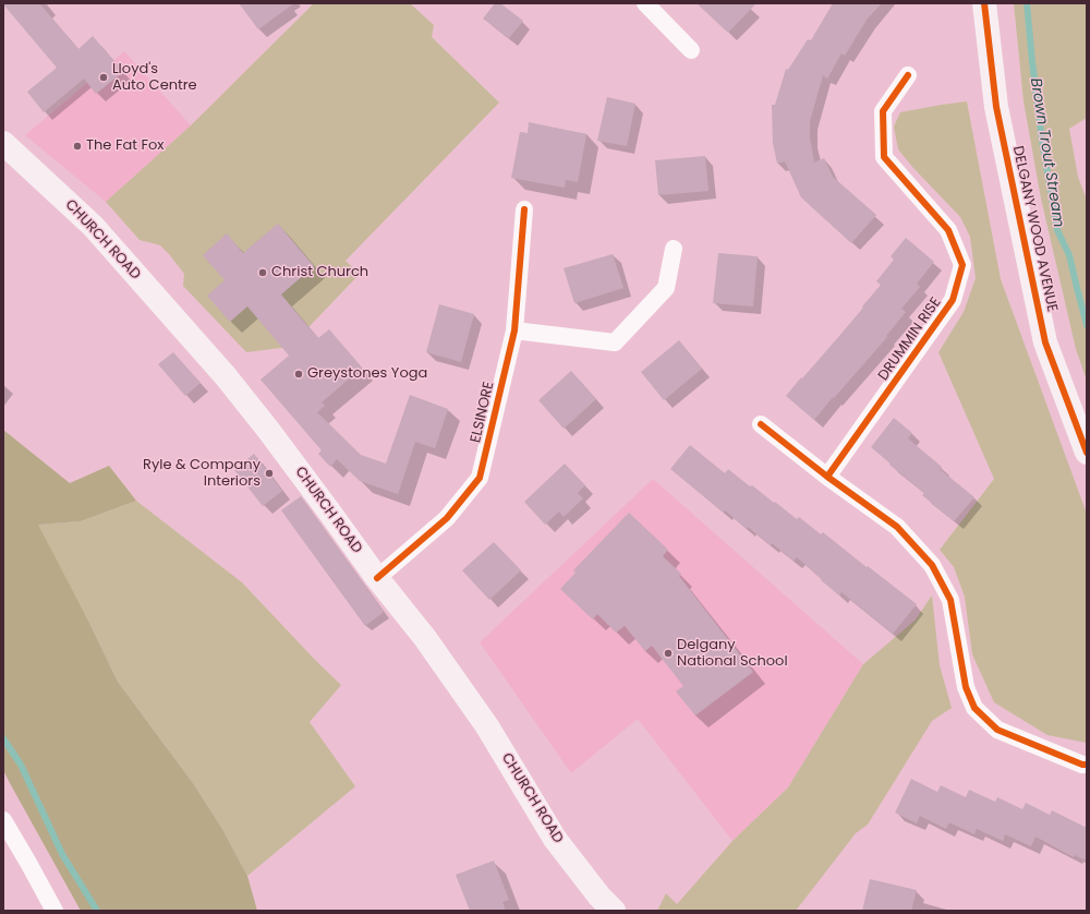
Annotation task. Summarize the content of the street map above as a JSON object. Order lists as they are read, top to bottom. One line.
{"streets":{"main road":["DELGANY WOOD AVENUE","CHURCH ROAD"],"street":["DRUMMIN RISE","ELSINORE"]},"crossings":[["CHURCH ROAD","ELSINORE"]],"water":["Brown Trout Stream"],"places":["Lloyd's Auto Centre","The Fat Fox","Christ Church","Greystones Yoga","Ryle & Company Interiors","Delgany National School"]}
